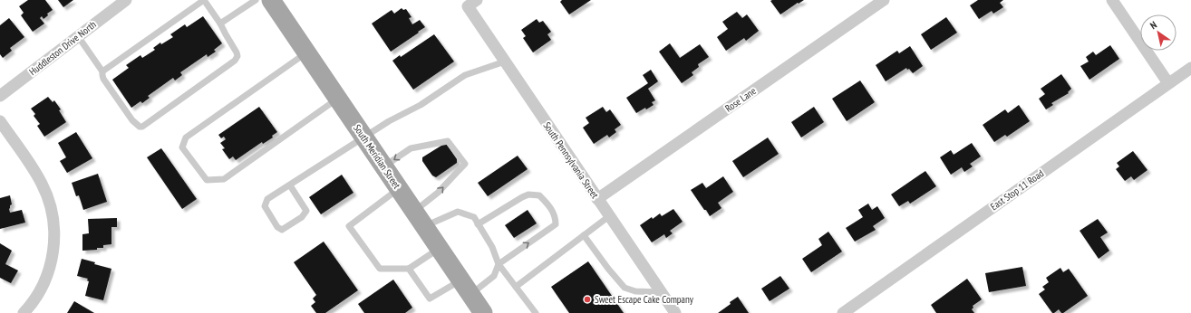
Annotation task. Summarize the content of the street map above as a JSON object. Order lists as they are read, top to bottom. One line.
{"streets":{"main road":["South Meridian Street"],"street":["Huddleston Drive North","Rose Lane","South Pennsylvania Street","East Stop 11 Road"]},"crossings":[["Rose Lane","South Pennsylvania Street"]],"places":["Sweet Escape Cake Company"],"north":"top left"}
